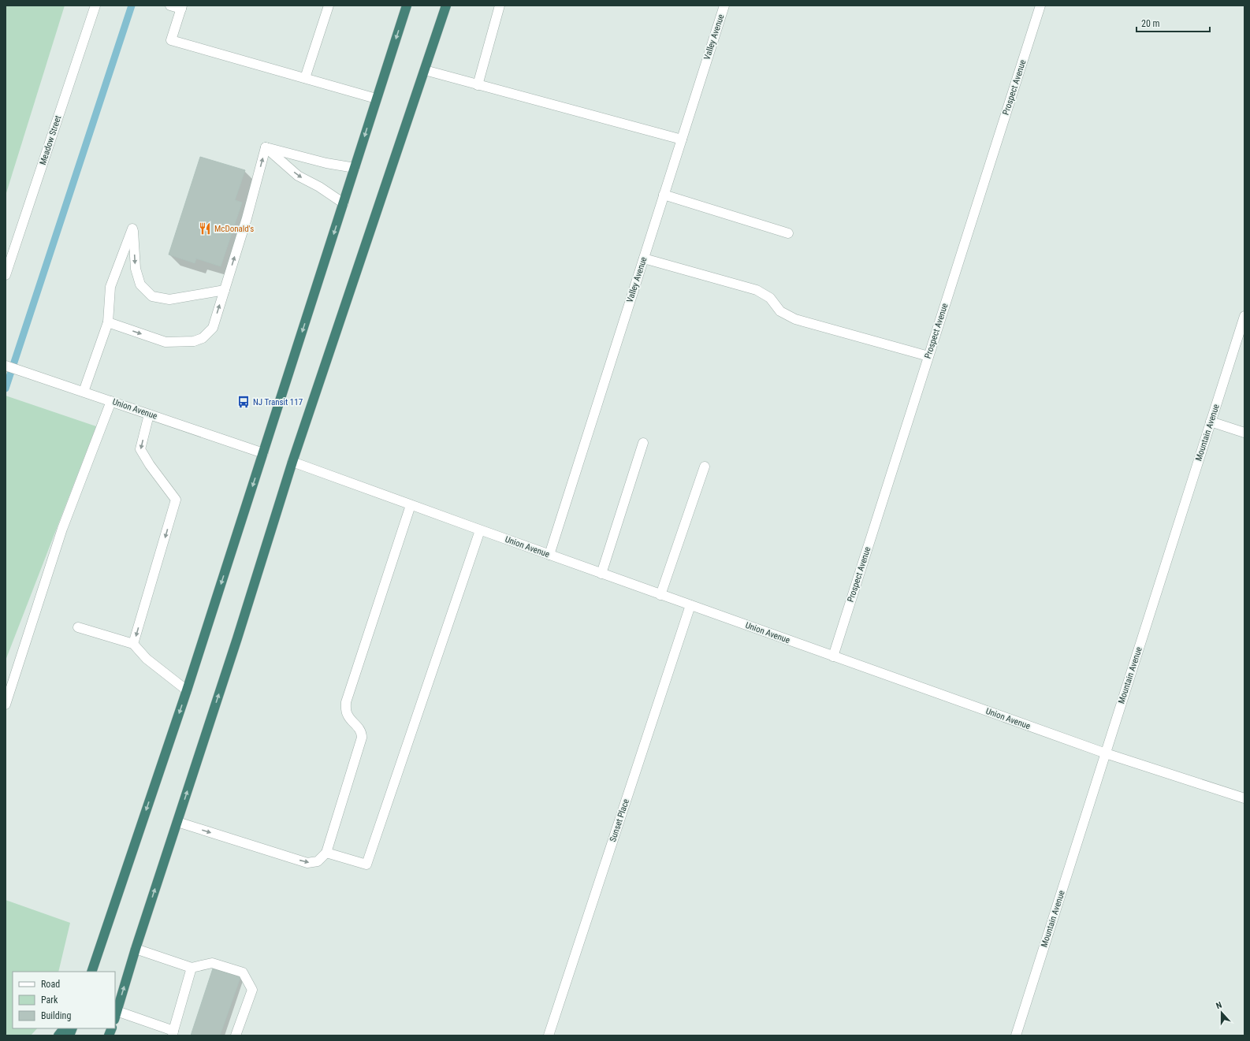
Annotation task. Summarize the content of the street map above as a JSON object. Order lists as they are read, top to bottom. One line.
{"streets":{"street":["Valley Avenue","Prospect Avenue","Meadow Street","Union Avenue","Mountain Avenue","Sunset Place"]},"crossings":[["Valley Avenue","Union Avenue"],["Prospect Avenue","Union Avenue"],["Union Avenue","Mountain Avenue"],["Union Avenue","Sunset Place"]],"places":{"restaurant":["McDonald's"],"bus stop":["NJ Transit 117"]},"legend":["Road","Park","Building"],"scale_bar":"20 m","north":"top"}
